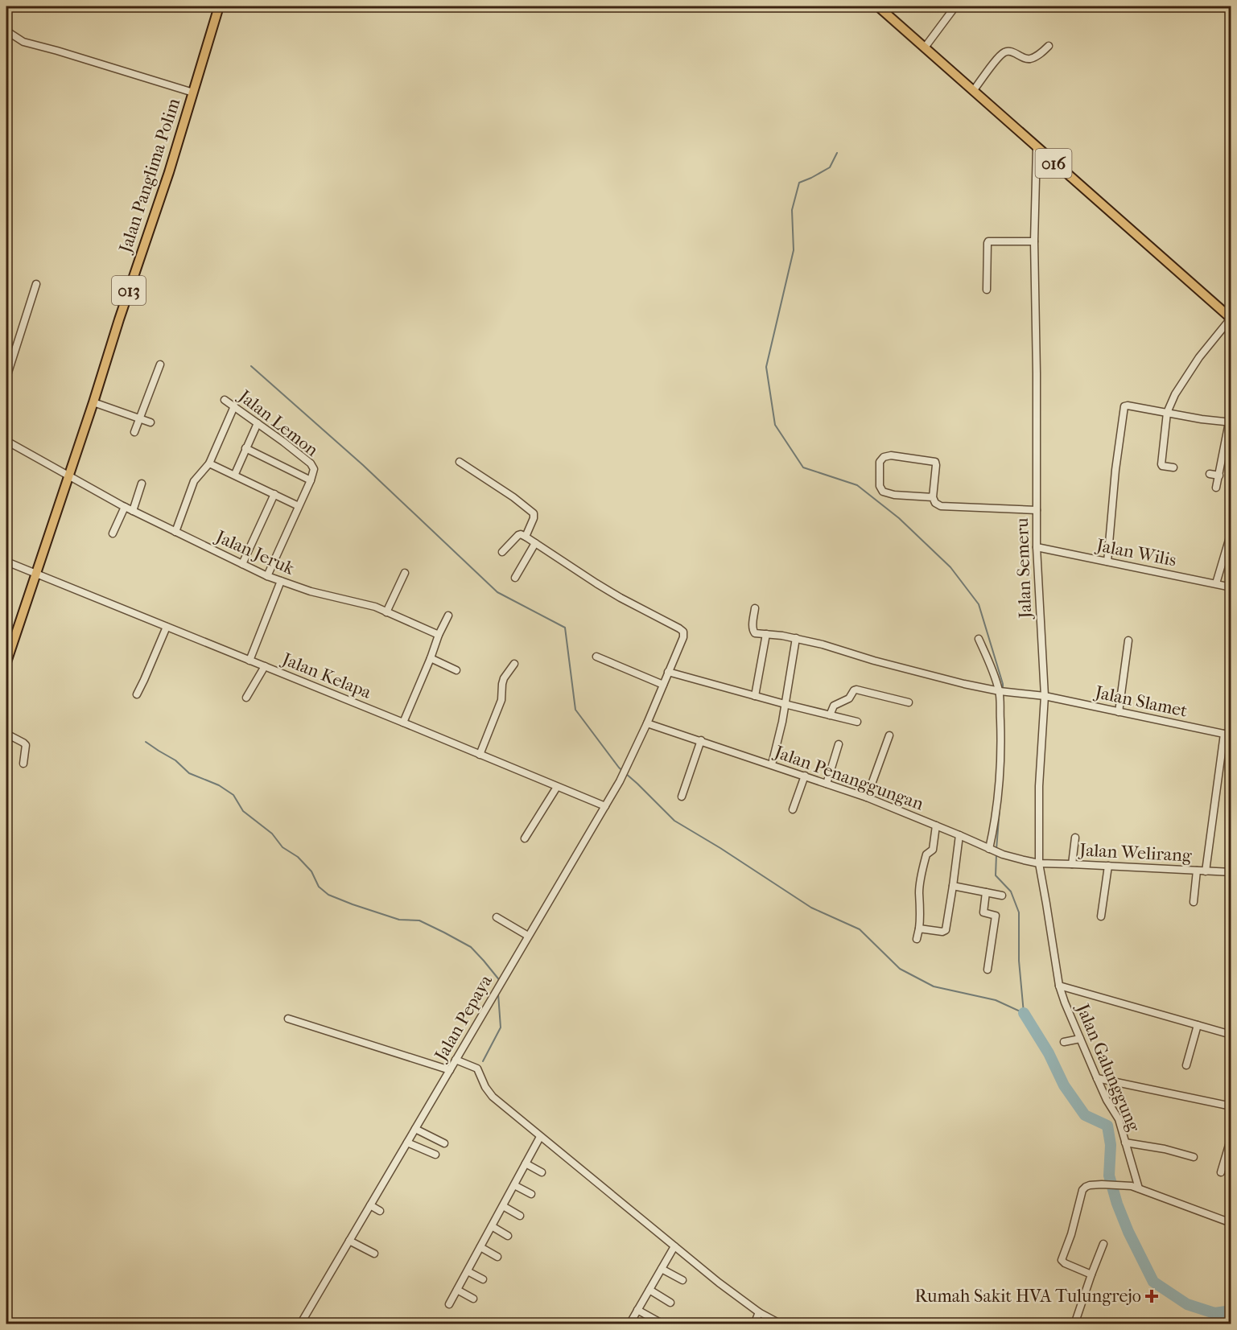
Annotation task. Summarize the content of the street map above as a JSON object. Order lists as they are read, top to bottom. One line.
{"streets":{"main road":["016","Jalan Panglima Polim","013"],"street":["Jalan Lemon","Jalan Jeruk","Jalan Wilis","Jalan Semeru","Jalan Kelapa","Jalan Slamet","Jalan Penanggungan","Jalan Welirang","Jalan Pepaya","Jalan Galunggung"]},"crossings":[["016","Jalan Semeru"],["Jalan Panglima Polim","013"],["Jalan Panglima Polim","Jalan Jeruk"],["Jalan Panglima Polim","Jalan Kelapa"],["013","Jalan Kelapa"],["Jalan Lemon","Jalan Jeruk"],["Jalan Wilis","Jalan Semeru"],["Jalan Semeru","Jalan Slamet"],["Jalan Semeru","Jalan Penanggungan"],["Jalan Semeru","Jalan Welirang"],["Jalan Semeru","Jalan Galunggung"],["Jalan Kelapa","Jalan Pepaya"],["Jalan Penanggungan","Jalan Welirang"],["Jalan Penanggungan","Jalan Pepaya"]],"places":{"health":["Rumah Sakit HVA Tulungrejo"]}}
